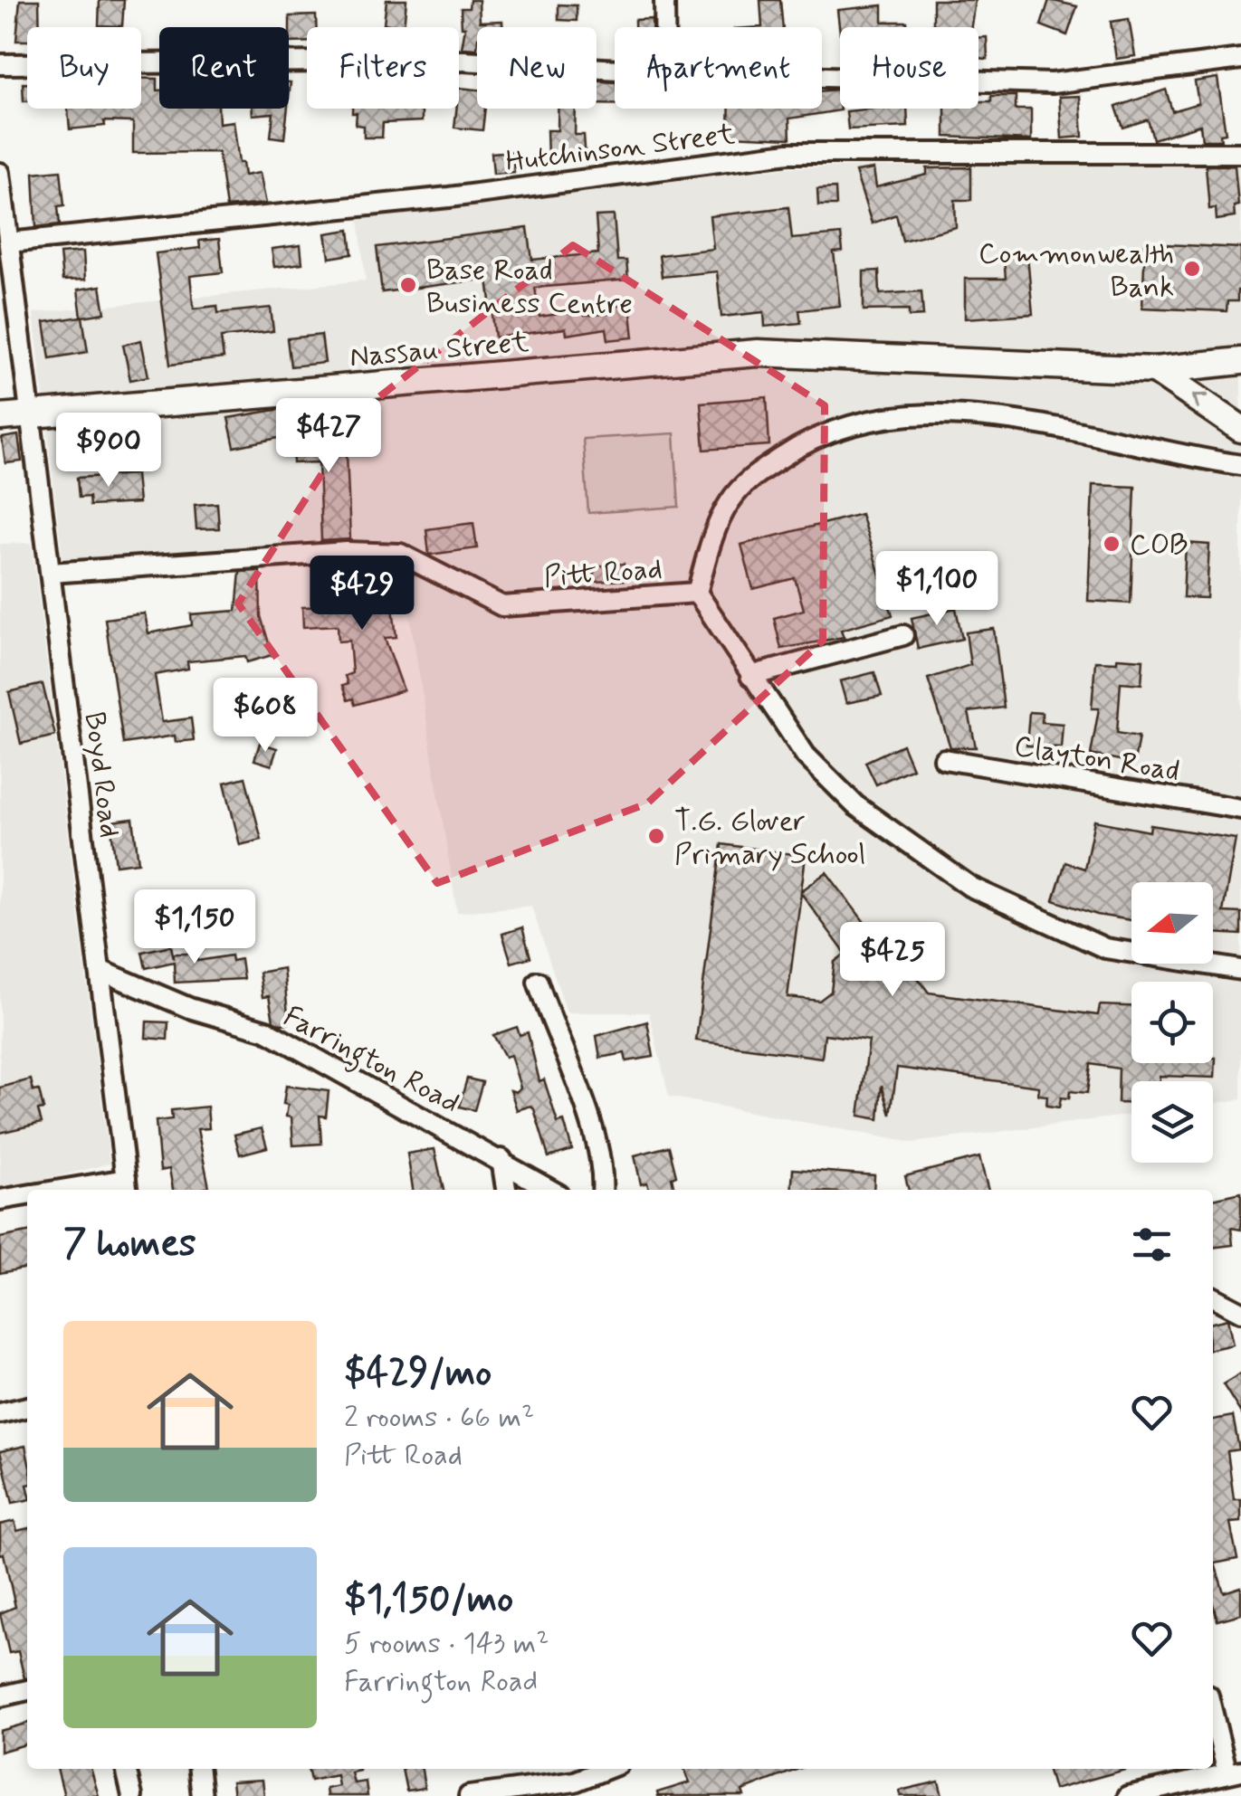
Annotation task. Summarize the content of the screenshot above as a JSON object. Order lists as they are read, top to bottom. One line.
{"streets":{"main road":["Nassau Street"],"street":["Hutchinson Street","Pitt Road","Clayton Road","Boyd Road","Farrington Road"]},"crossings":[["Hutchinson Street","Boyd Road"],["Nassau Street","Boyd Road"],["Pitt Road","Boyd Road"],["Boyd Road","Farrington Road"]],"places":["Commonwealth Bank","Base Road Business Centre","COB","T.G. Glover Primary School"],"north":"left","page":{"chip":["Buy","Rent","Filters","New","Apartment","House"],"price":["$427","$900","$1,100","$429","$608","$1,150","$425"],"heading":"7 homes","list":[{"name":"$429/mo","note":"2 rooms · 66 m² · Pitt Road"},{"name":"$1,150/mo","note":"5 rooms · 143 m² · Farrington Road"}]}}
